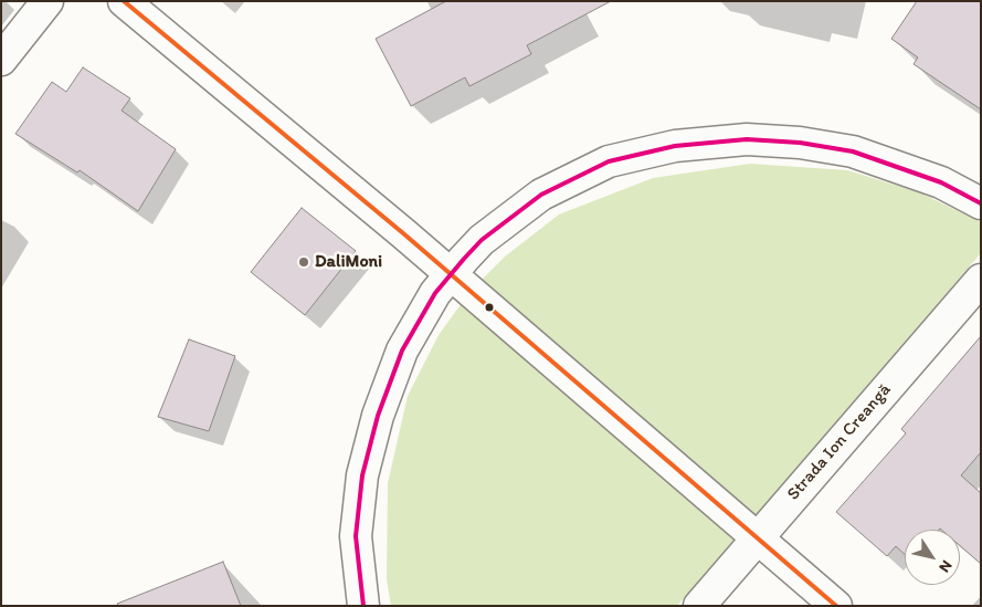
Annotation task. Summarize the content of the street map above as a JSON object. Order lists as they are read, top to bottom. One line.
{"streets":{"street":["Strada Ion Creangă"]},"places":["DaliMoni"],"north":"bottom right"}
